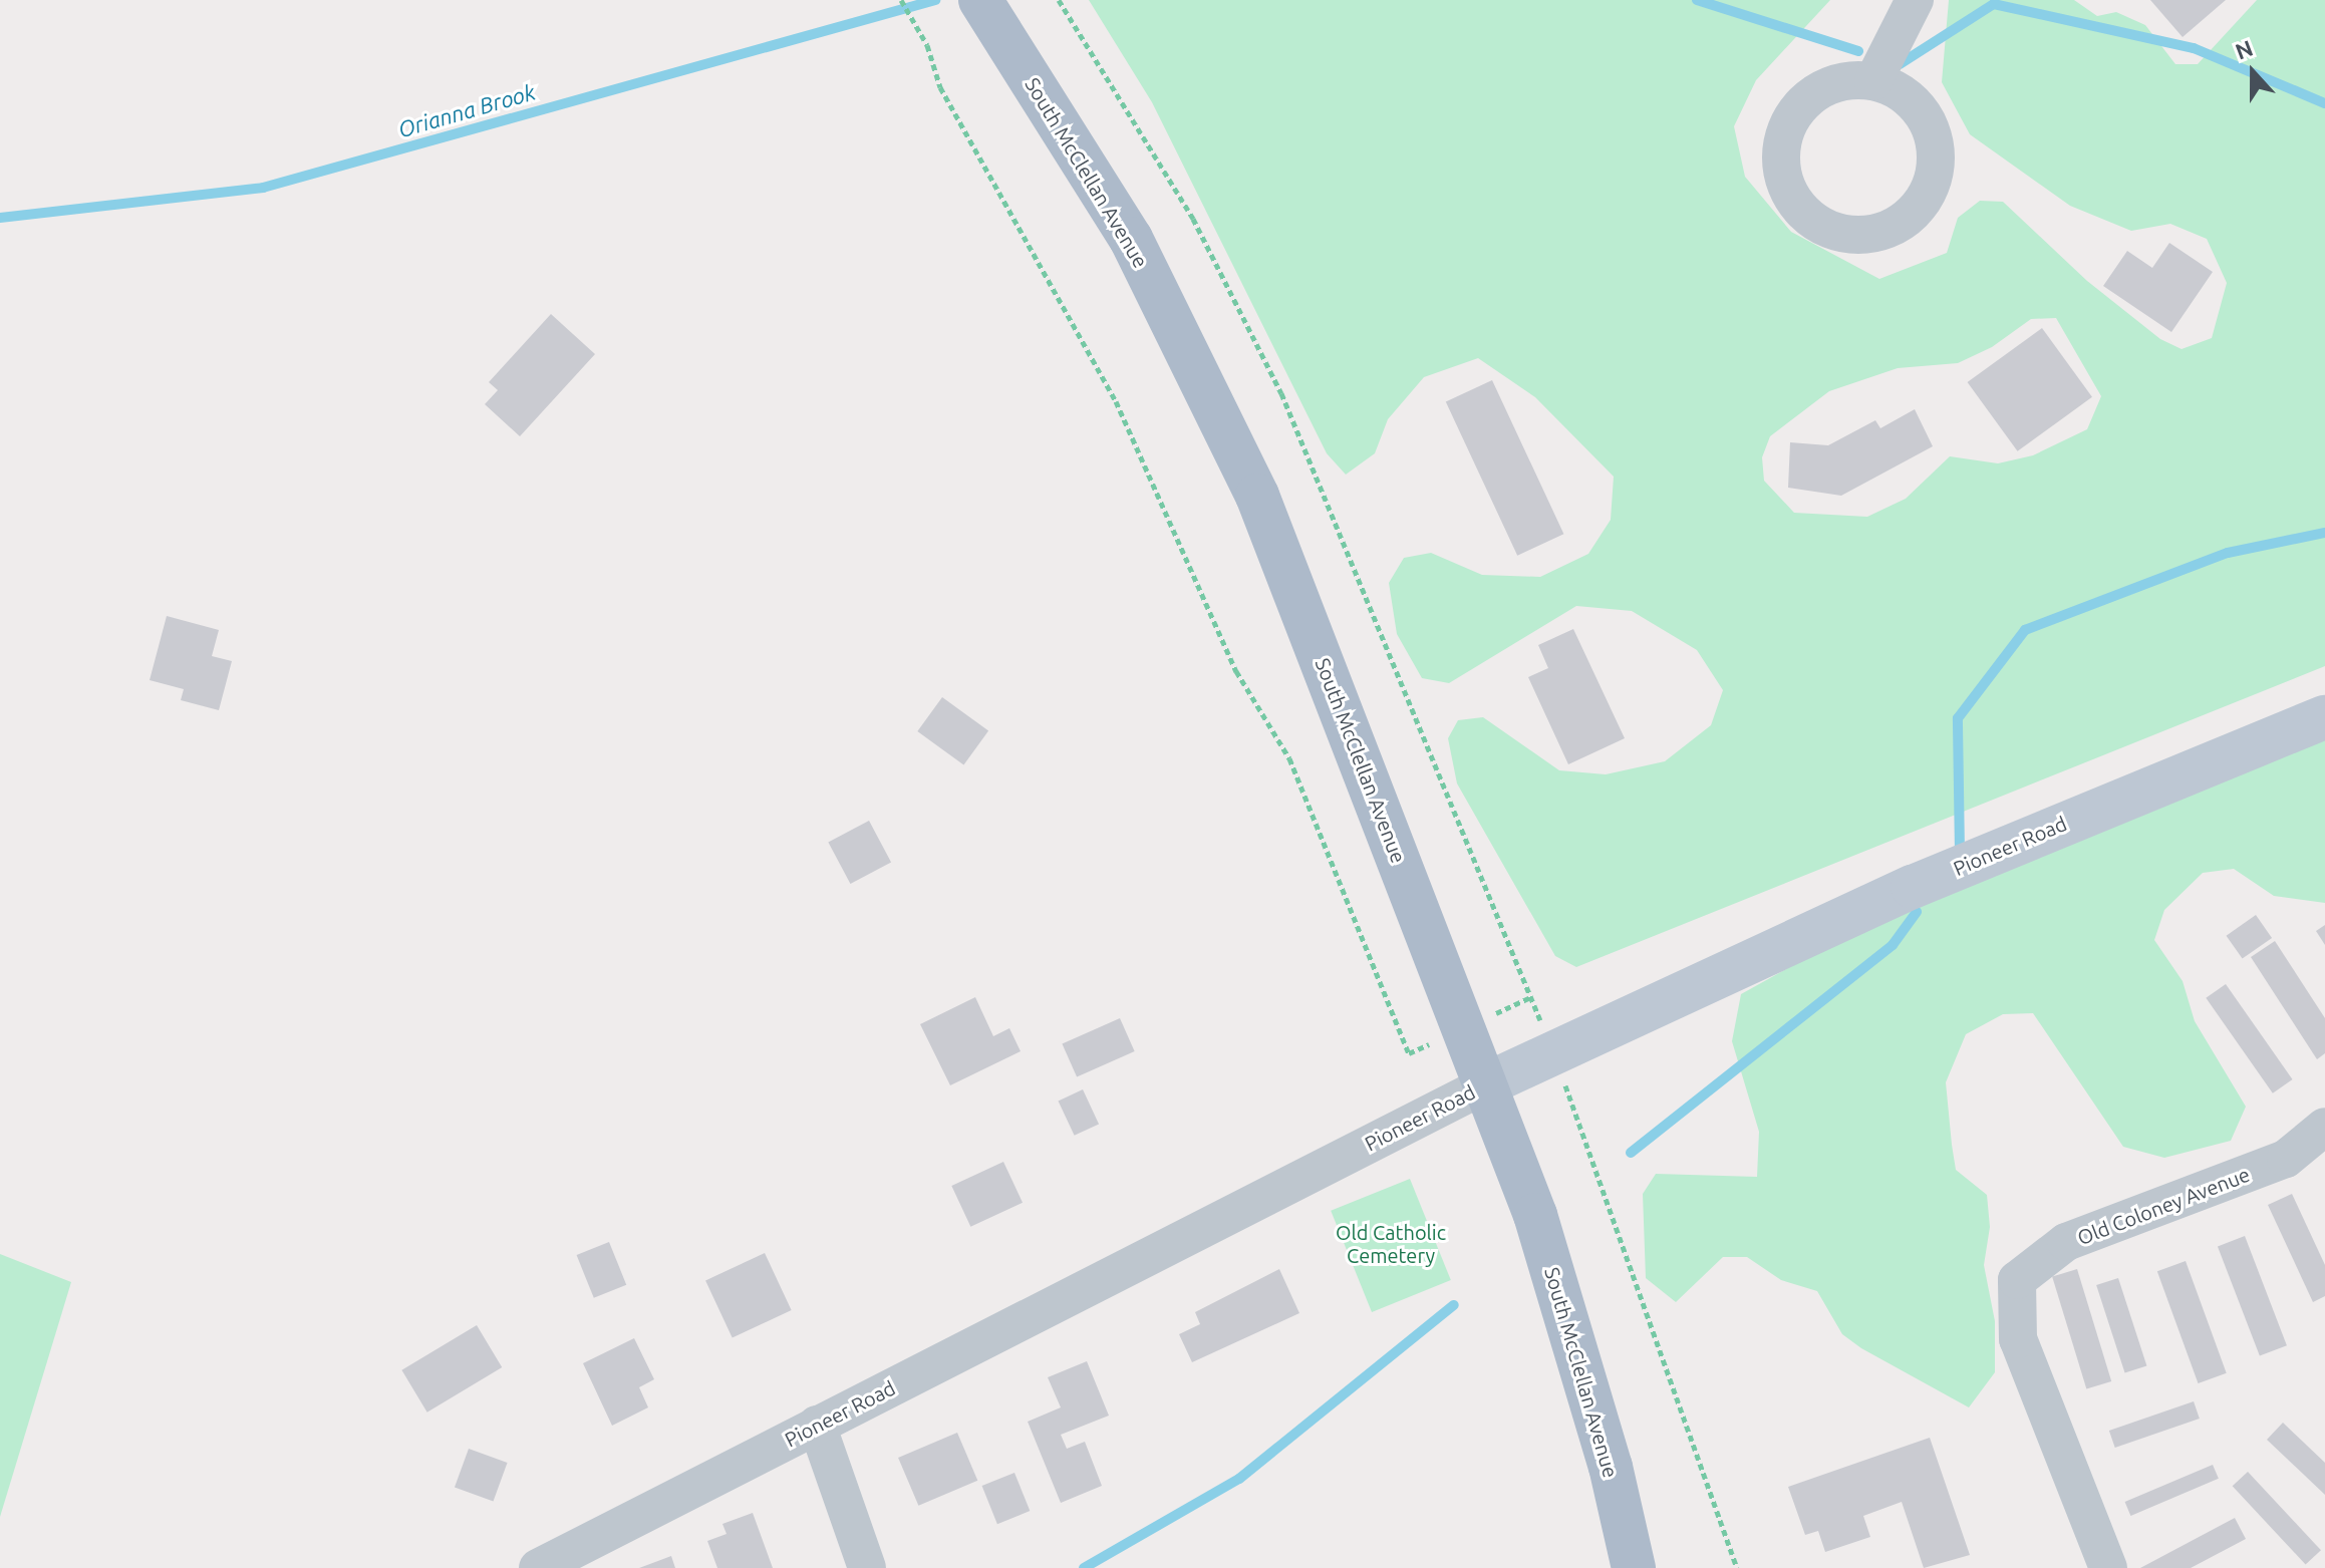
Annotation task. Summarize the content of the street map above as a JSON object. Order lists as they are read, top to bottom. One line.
{"streets":{"main road":["South McClellan Avenue"],"street":["Pioneer Road","Old Coloney Avenue"]},"crossings":[["South McClellan Avenue","Pioneer Road"]],"water":["Orianna Brook"],"parks":["Old Catholic Cemetery"],"north":"top"}
